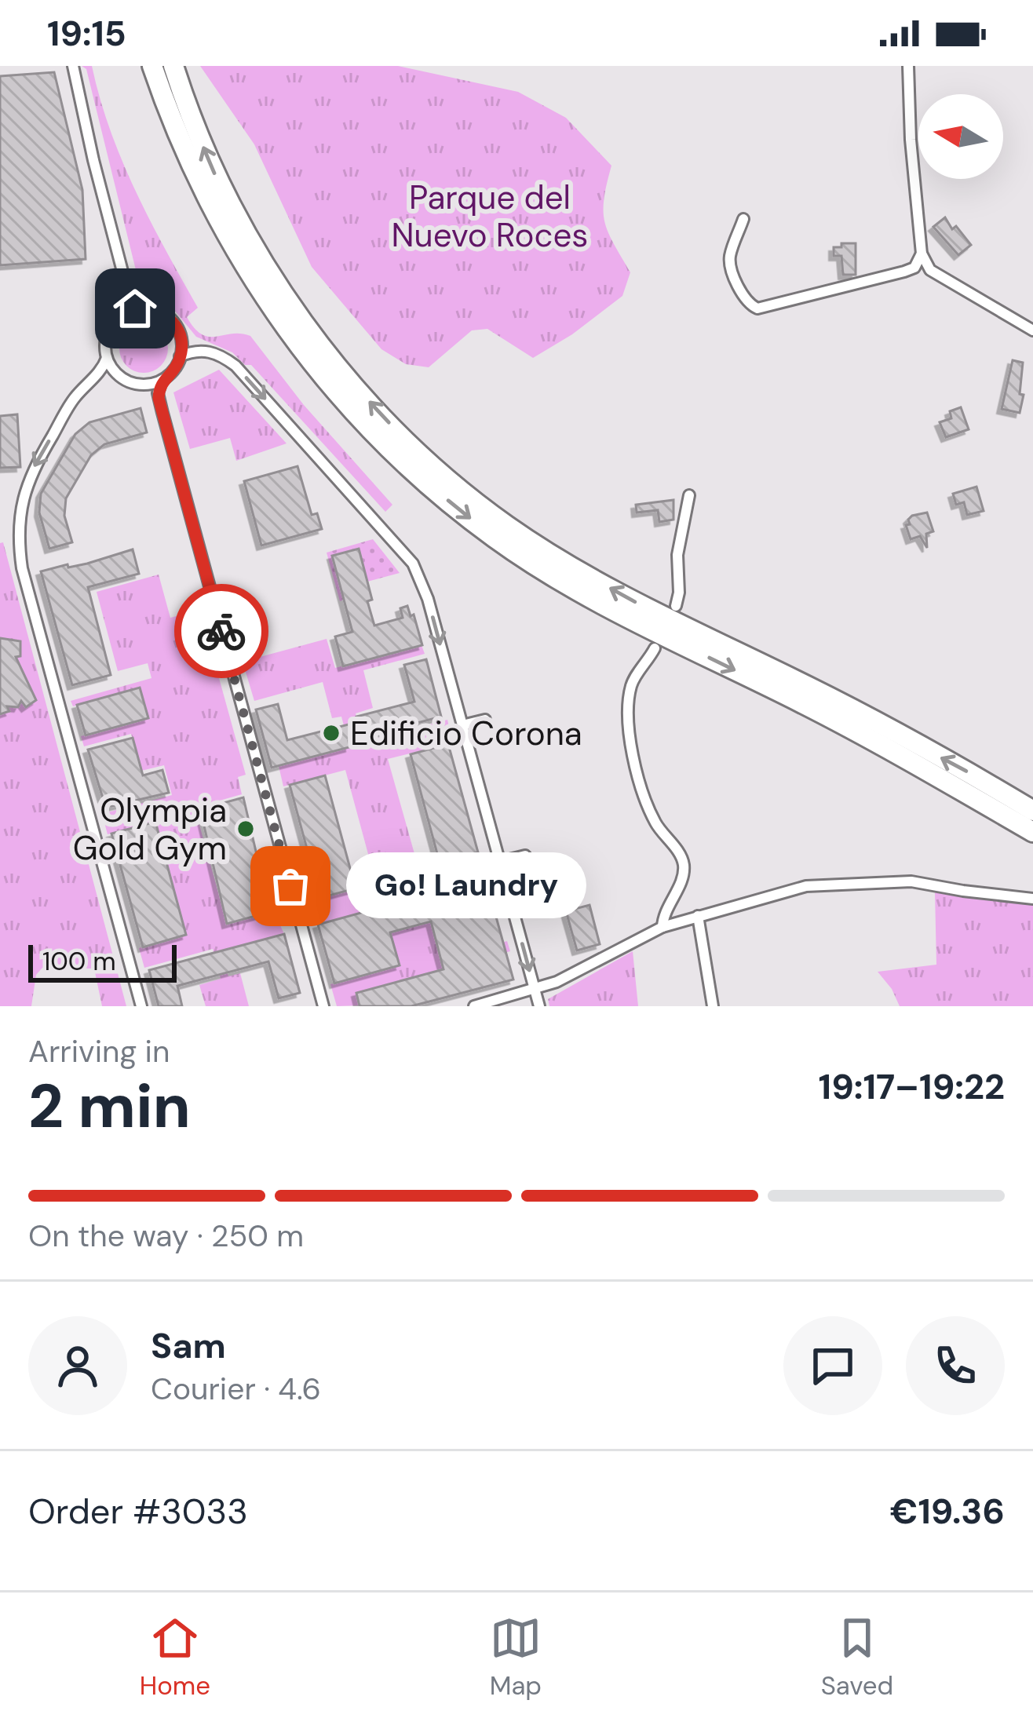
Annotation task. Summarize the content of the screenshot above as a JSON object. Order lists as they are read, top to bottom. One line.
{"parks":["Parque del Nuevo Roces"],"places":["Edificio Corona","Olympia Gold Gym","Go! Laundry"],"scale_bar":"100 m","north":"left","page":{"status":"19:15","bubble":"Go! Laundry","scale":"100 m","heading":["2 min","Arriving in","19:17–19:22"],"panel":["Sam","Courier · 4.6","Order #3033","€19.36"],"bar":"On the way · 250 m","tabs":["Home","Map","Saved"]}}
